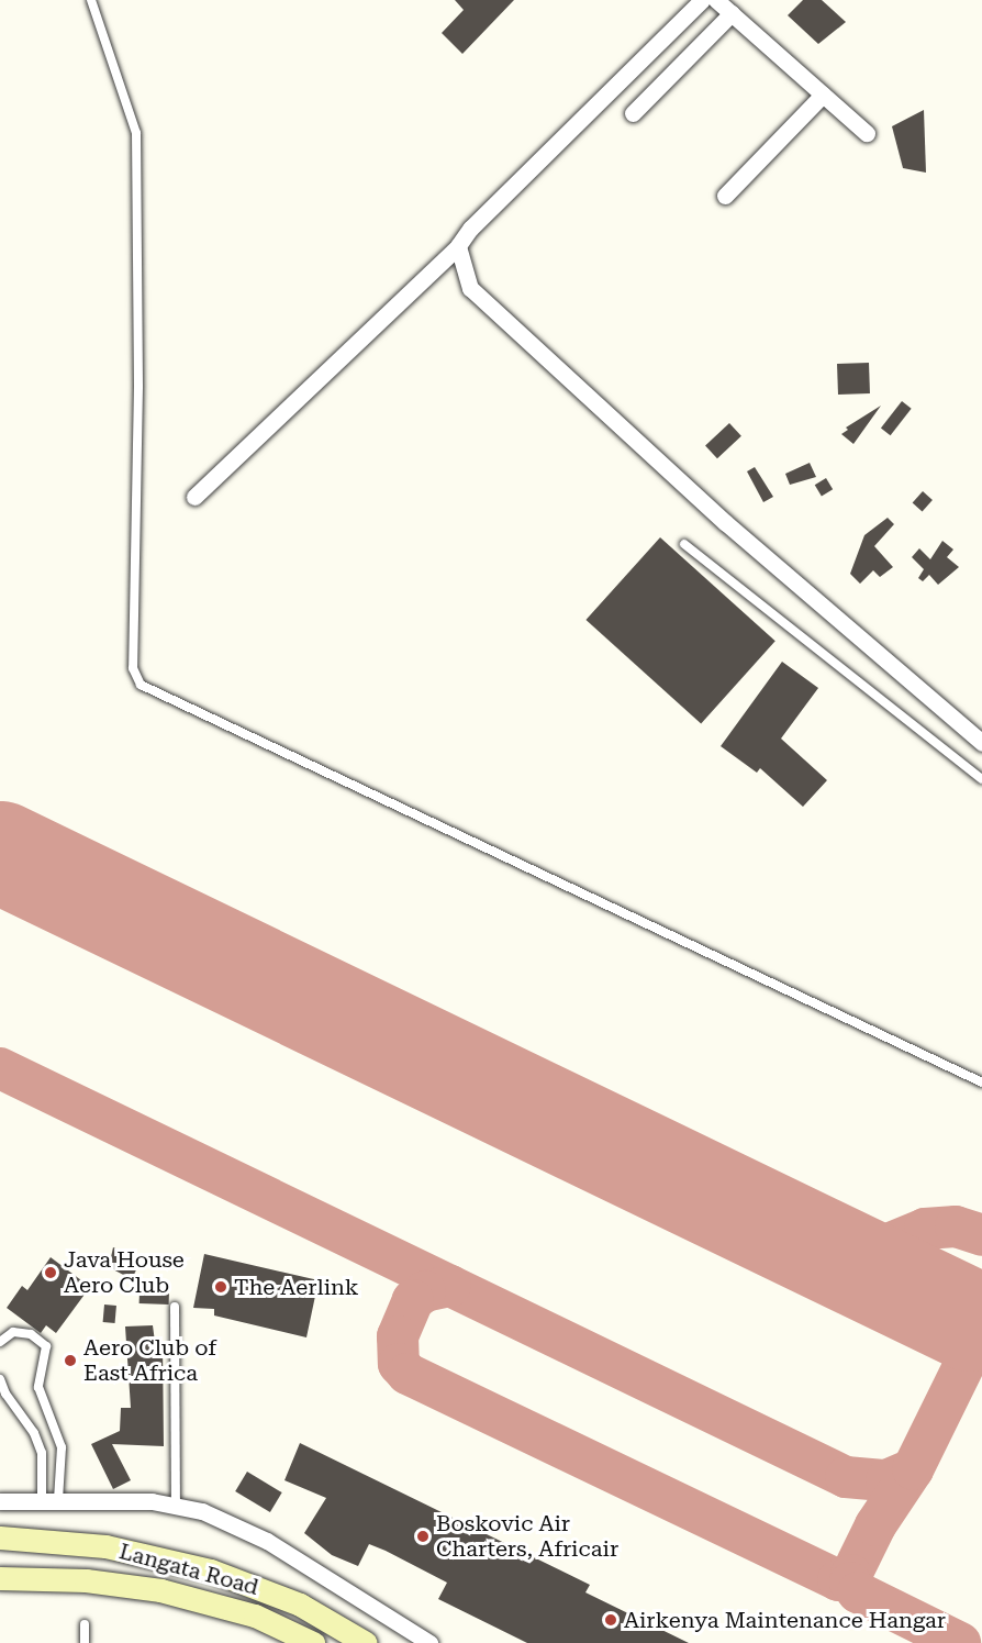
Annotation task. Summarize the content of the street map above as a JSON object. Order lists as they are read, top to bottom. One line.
{"streets":{"main road":["Langata Road"]},"places":["Java House Aero Club","The Aerlink","Aero Club of East Africa","Boskovic Air Charters, Africair","Airkenya Maintenance Hangar"]}
